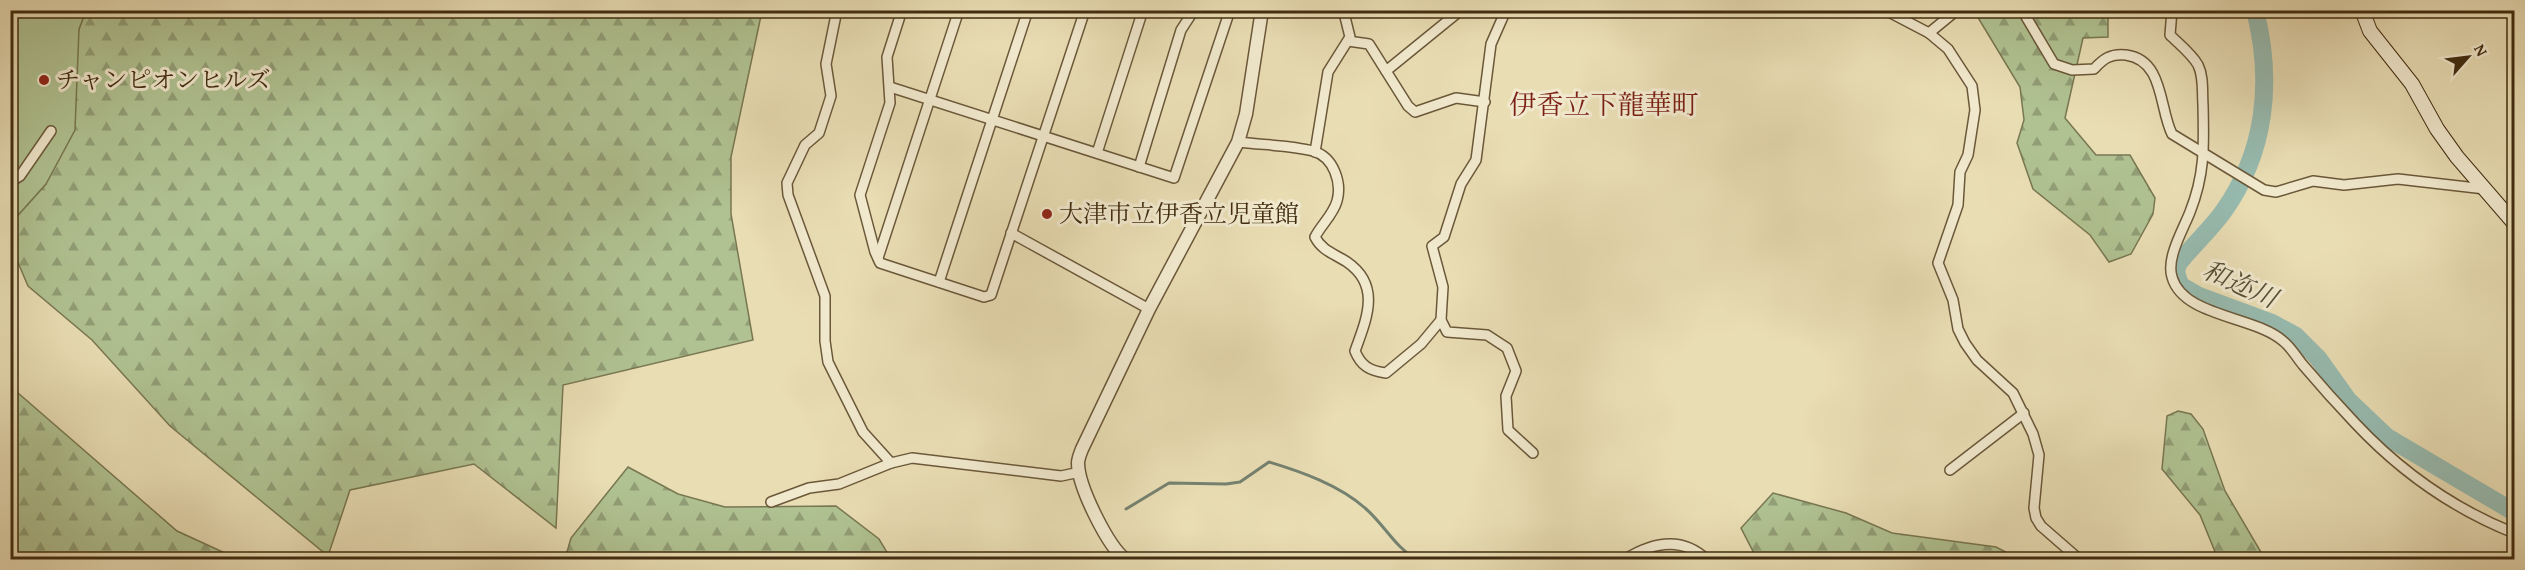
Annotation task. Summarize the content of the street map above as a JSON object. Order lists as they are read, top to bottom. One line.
{"districts":["伊香立下龍華町"],"water":["和迩川"],"places":["チャンピオンヒルズ","大津市立伊香立児童館"],"north":"top right"}
